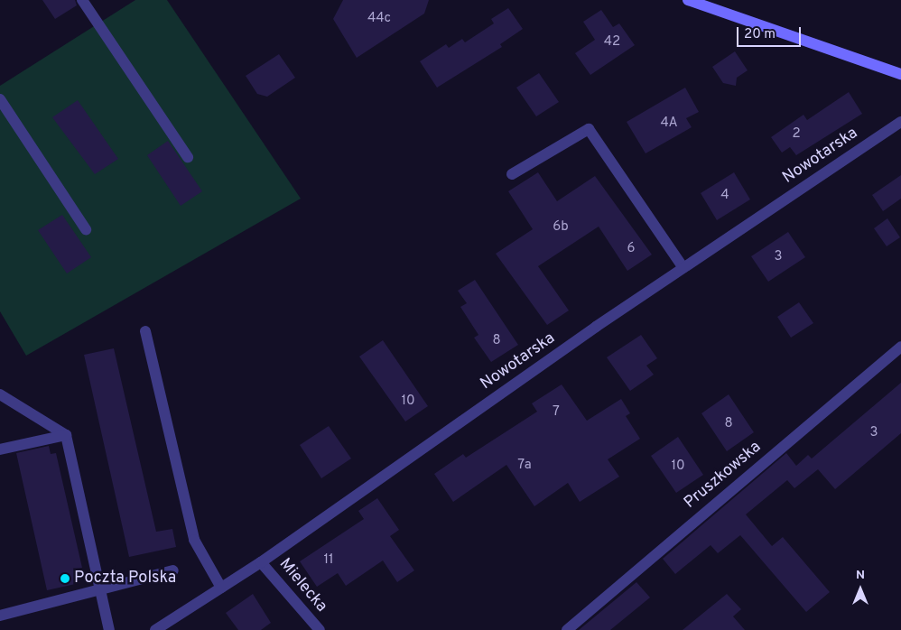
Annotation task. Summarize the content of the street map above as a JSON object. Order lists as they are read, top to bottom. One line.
{"streets":{"street":["Nowotarska","Pruszkowska","Mielecka"]},"crossings":[["Nowotarska","Mielecka"]],"places":["Poczta Polska"],"house_numbers":["44c","42","4A","2","4","6b","6","3","8","10","7","8","3","7a","10","11"],"scale_bar":"20 m","north":"top"}
